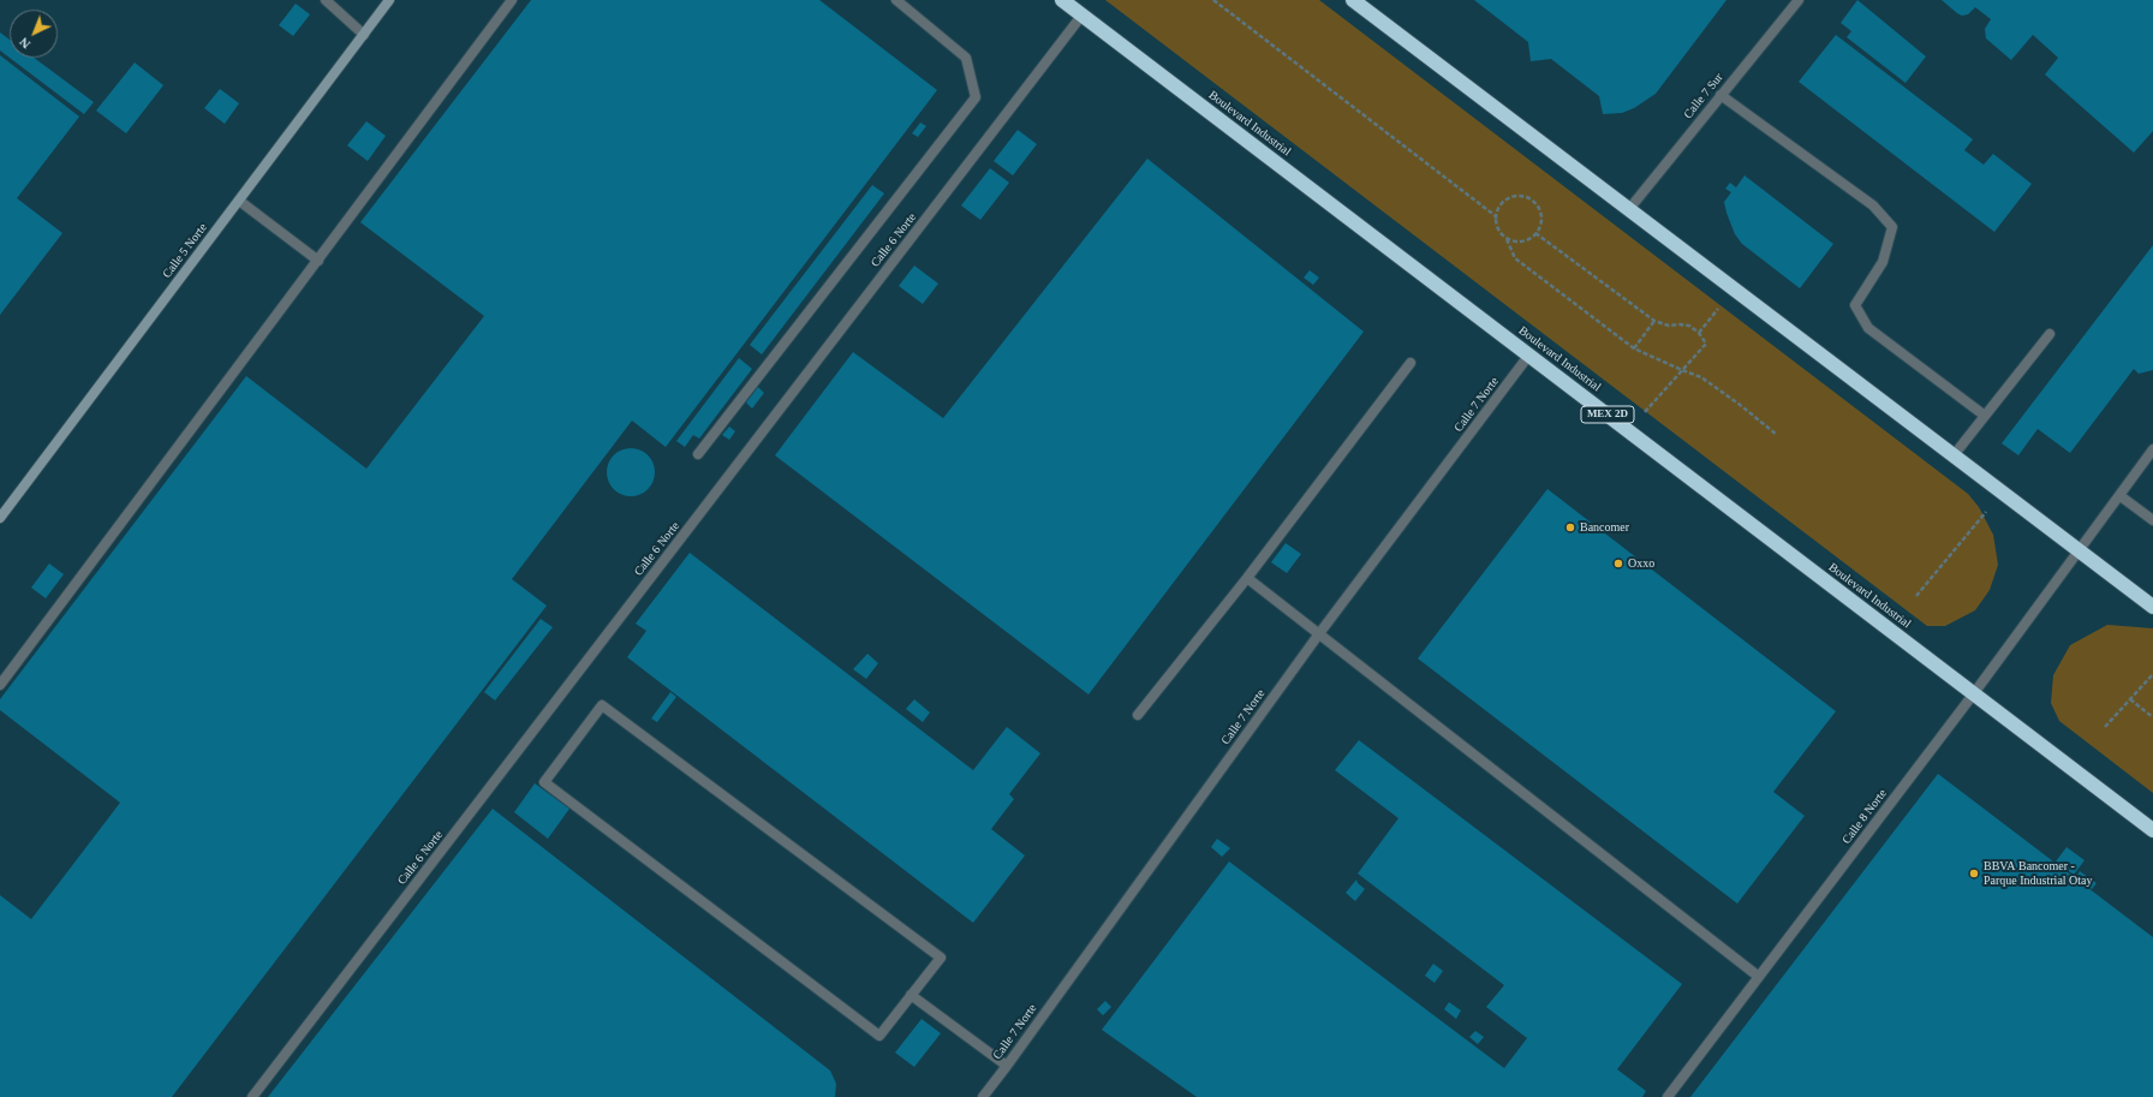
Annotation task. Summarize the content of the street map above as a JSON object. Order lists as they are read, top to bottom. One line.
{"streets":{"highway":["Boulevard Industrial","MEX 2D"],"street":["Calle 5 Norte"],"lane":["Calle 7 Sur","Calle 6 Norte","Calle 7 Norte","Calle 8 Norte"]},"crossings":[["Boulevard Industrial","Calle 6 Norte"],["Boulevard Industrial","Calle 7 Norte"],["Boulevard Industrial","Calle 8 Norte"]],"places":["Bancomer","Oxxo","BBVA Bancomer - Parque Industrial Otay"],"north":"bottom left"}
